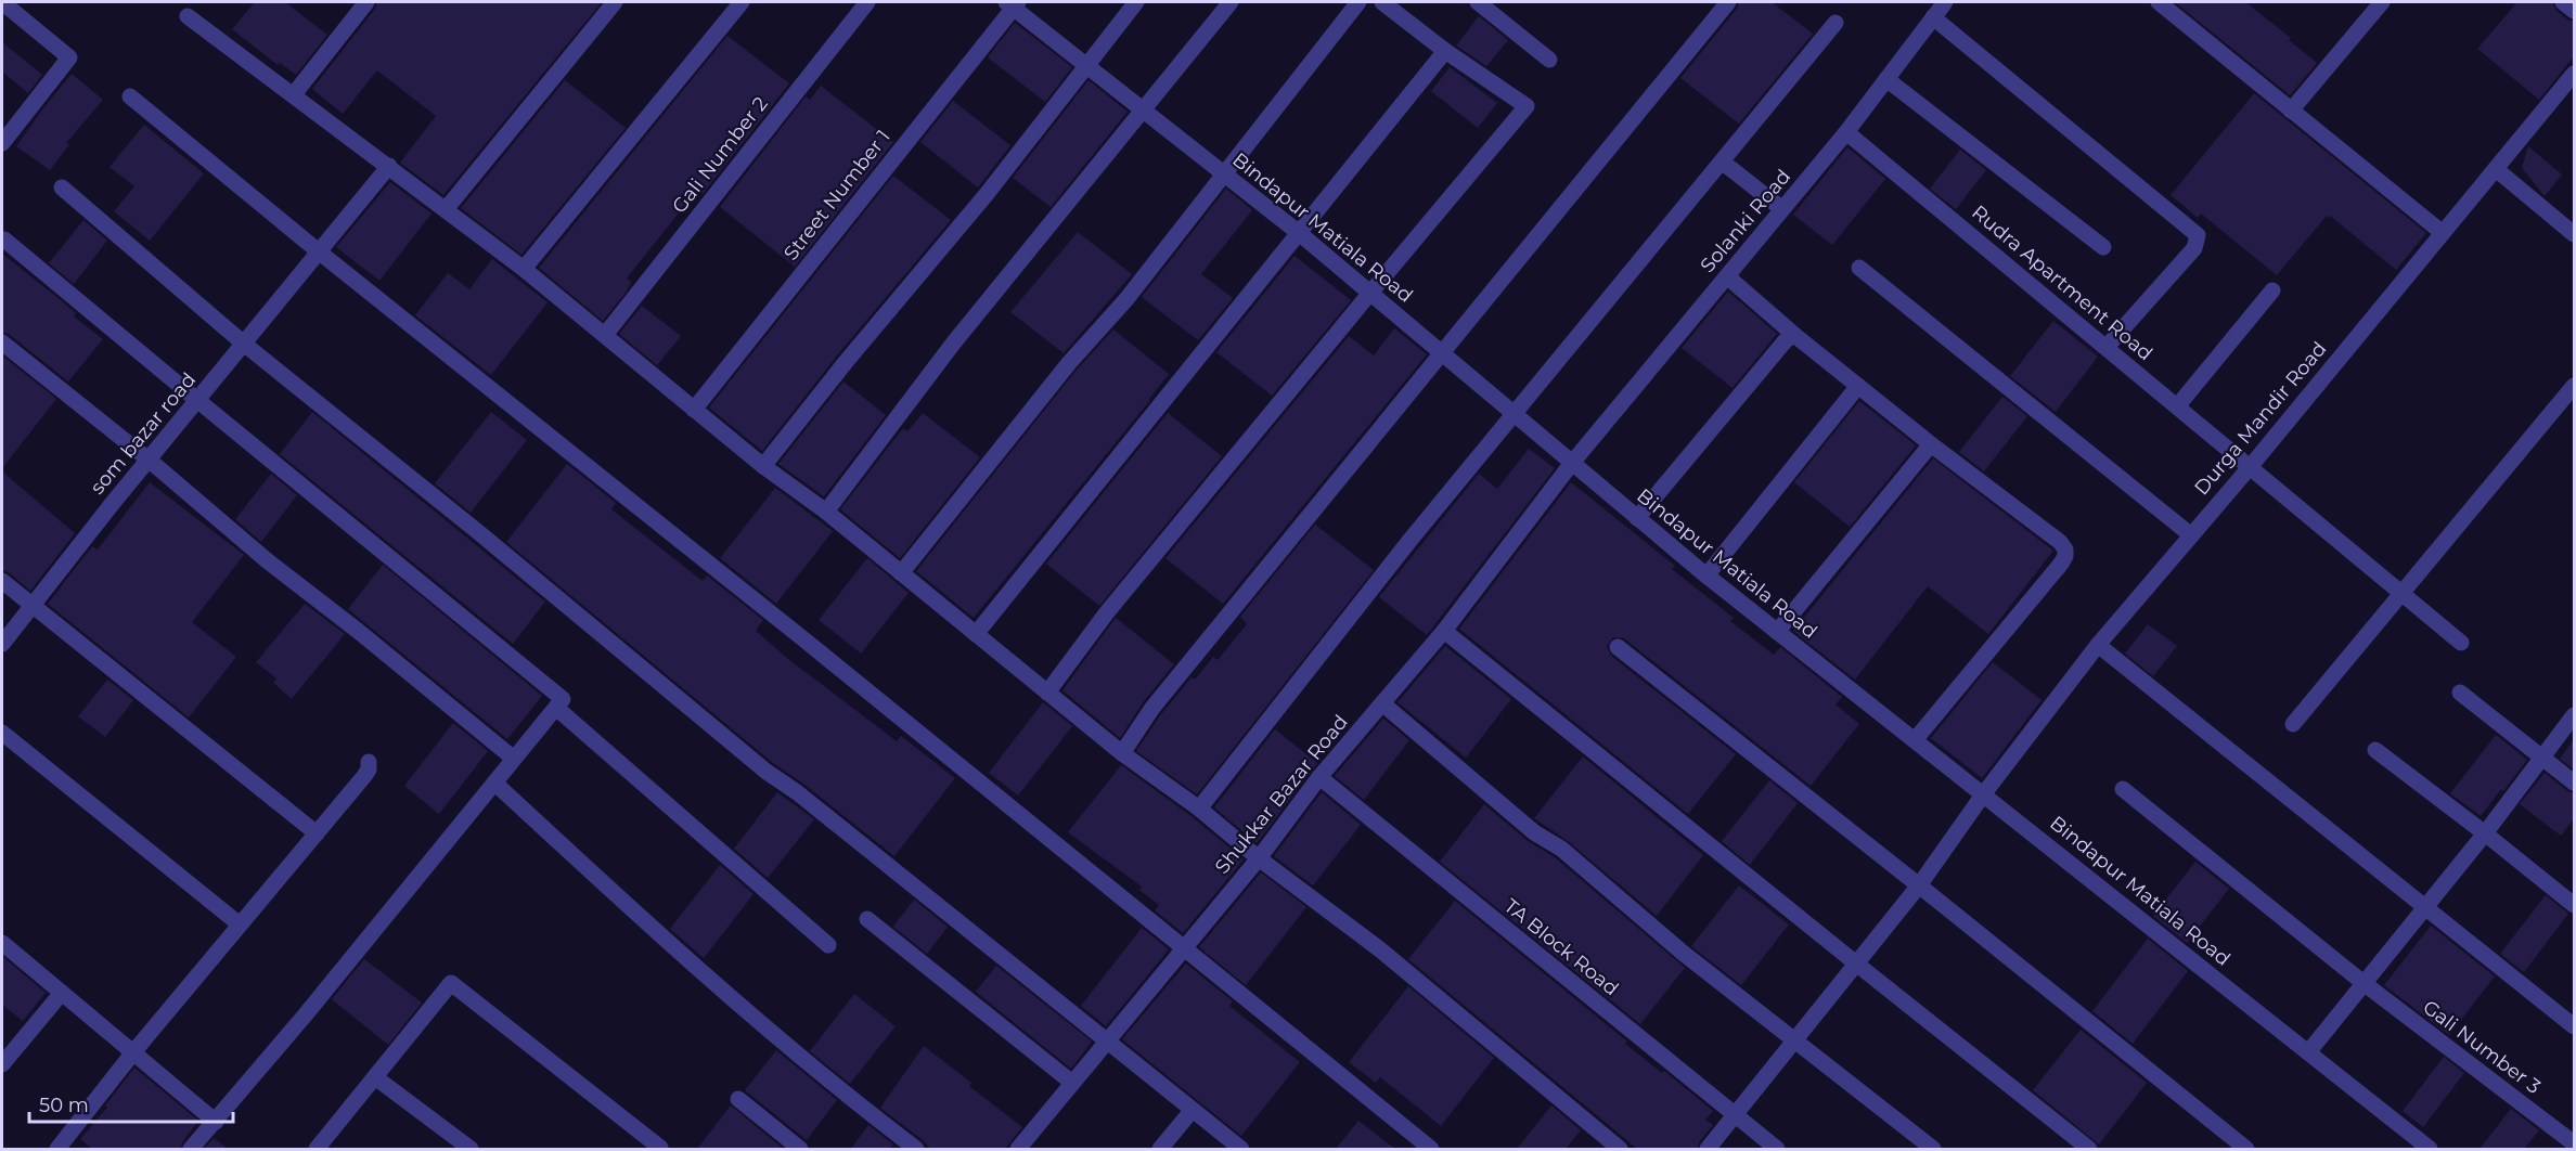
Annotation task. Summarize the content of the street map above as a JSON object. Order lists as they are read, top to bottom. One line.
{"streets":{"street":["Gali Number 2","Street Number 1","Solanki Road","Bindapur Matiala Road","Rudra Apartment Road","Durga Mandir Road","som bazar road","Shukkar Bazar Road","TA Block Road","Gali Number 3"]},"crossings":[["Street Number 1","Bindapur Matiala Road"],["Solanki Road","Bindapur Matiala Road"],["Solanki Road","Rudra Apartment Road"],["Solanki Road","Shukkar Bazar Road"],["Bindapur Matiala Road","Durga Mandir Road"],["Bindapur Matiala Road","Shukkar Bazar Road"],["Rudra Apartment Road","Durga Mandir Road"],["Durga Mandir Road","TA Block Road"],["Shukkar Bazar Road","TA Block Road"]],"scale_bar":"50 m"}
